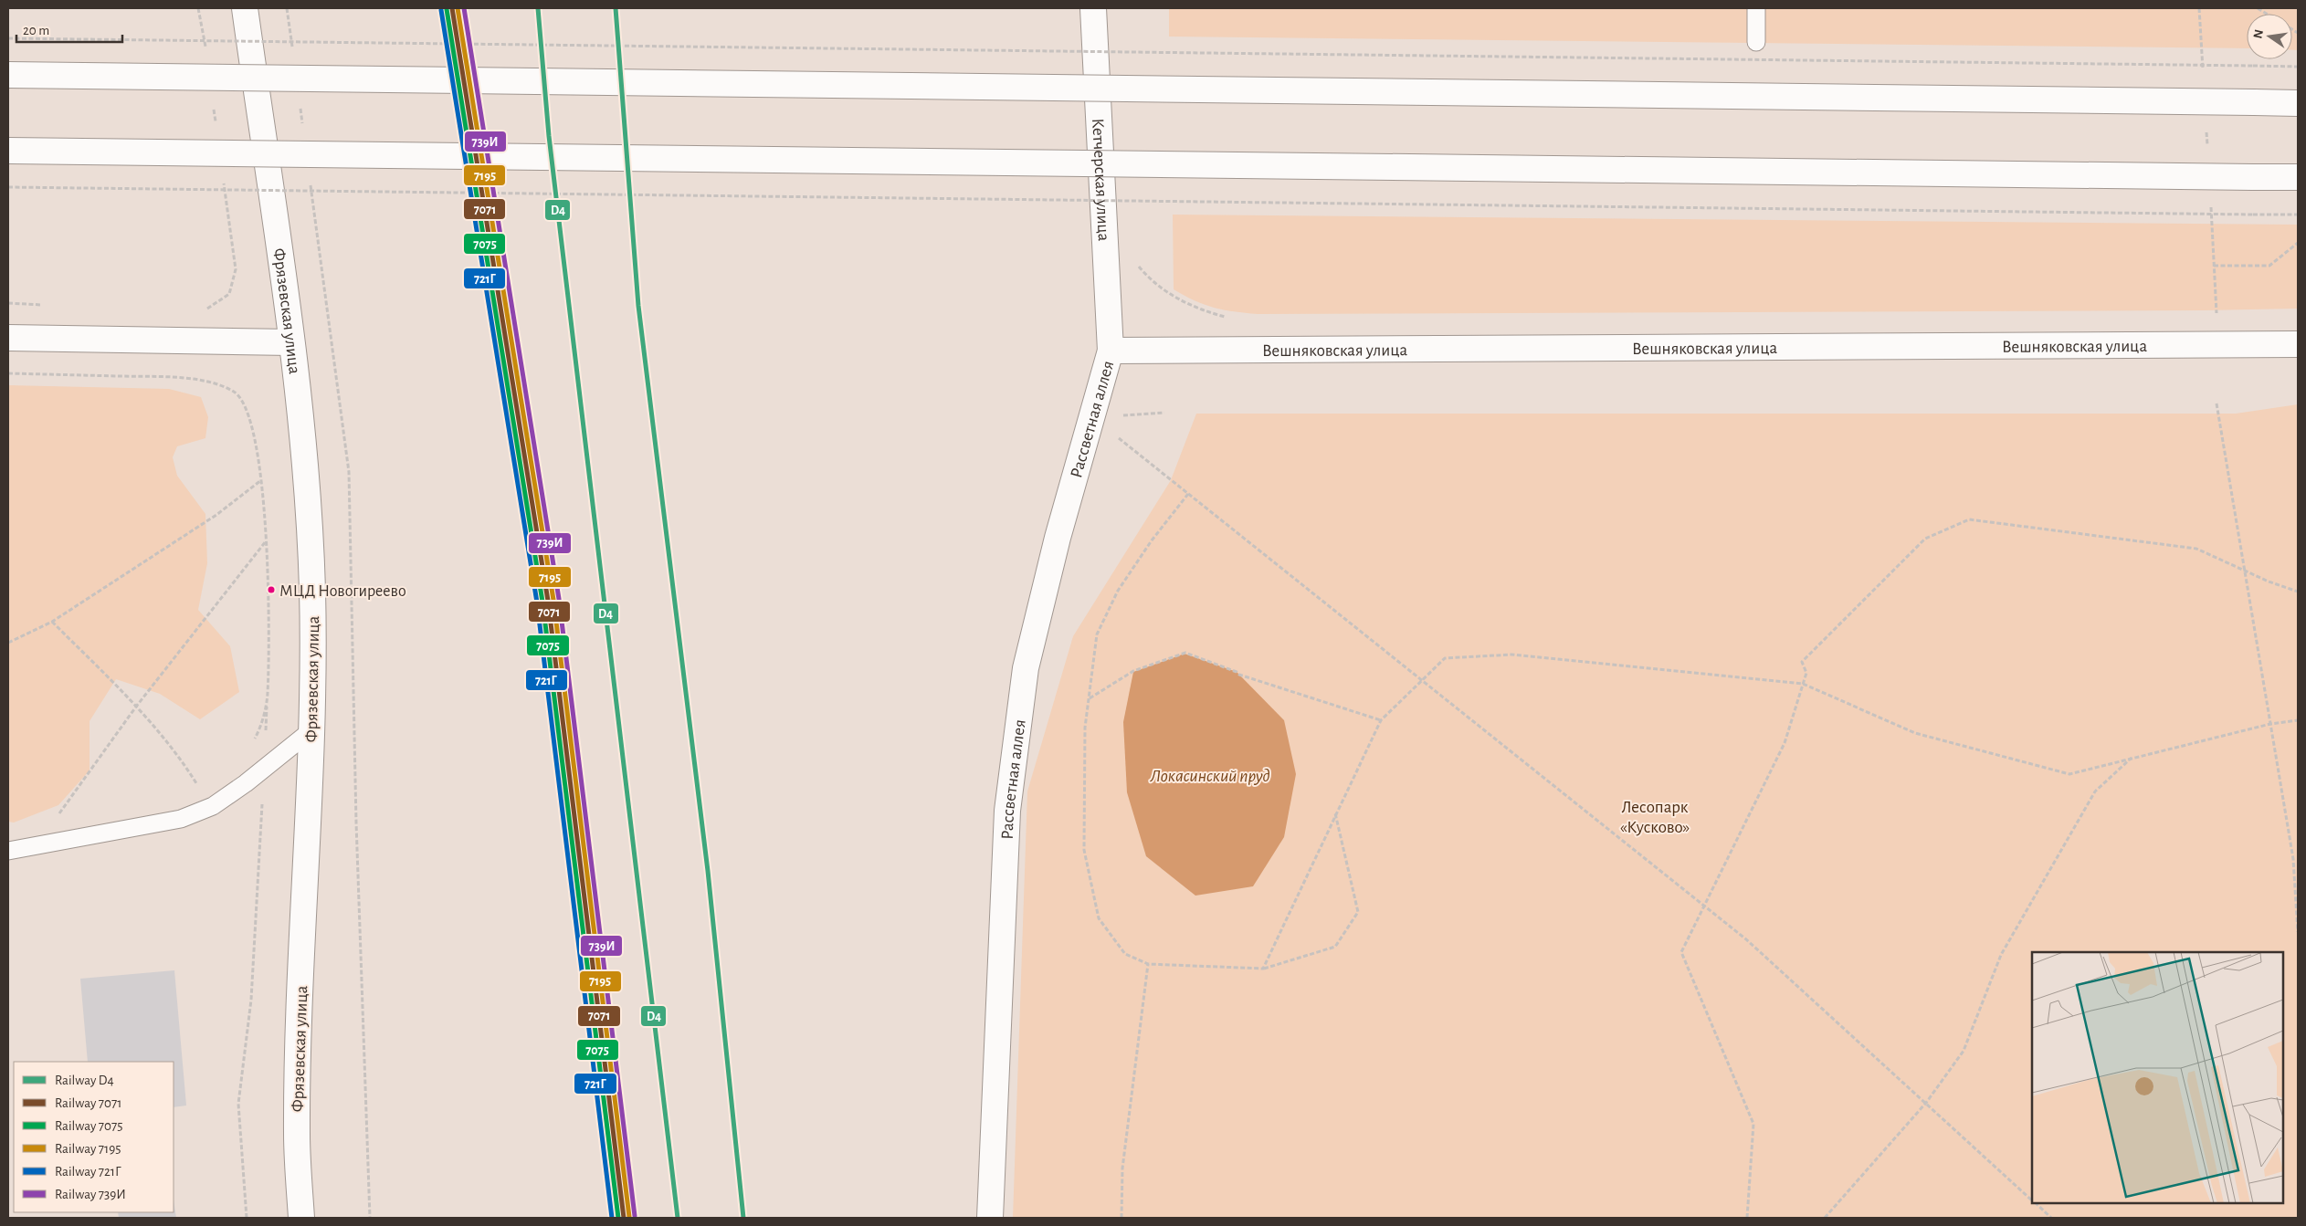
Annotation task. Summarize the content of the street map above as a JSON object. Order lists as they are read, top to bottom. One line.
{"streets":{"main road":["Кетчерская улица","Фрязевская улица","Вешняковская улица","Рассветная аллея"]},"crossings":[["Кетчерская улица","Вешняковская улица"],["Кетчерская улица","Рассветная аллея"],["Вешняковская улица","Рассветная аллея"]],"water":["Локасинский пруд"],"parks":["Лесопарк «Кусково»"],"places":["МЦД Новогиреево"],"lines":["rail line D4","rail line 7071","rail line 7195","rail line 739И","rail line 7075","rail line 721Г"],"legend":["Railway D4","Railway 7071","Railway 7075","Railway 7195","Railway 721Г","Railway 739И"],"scale_bar":"20 m","north":"left"}
